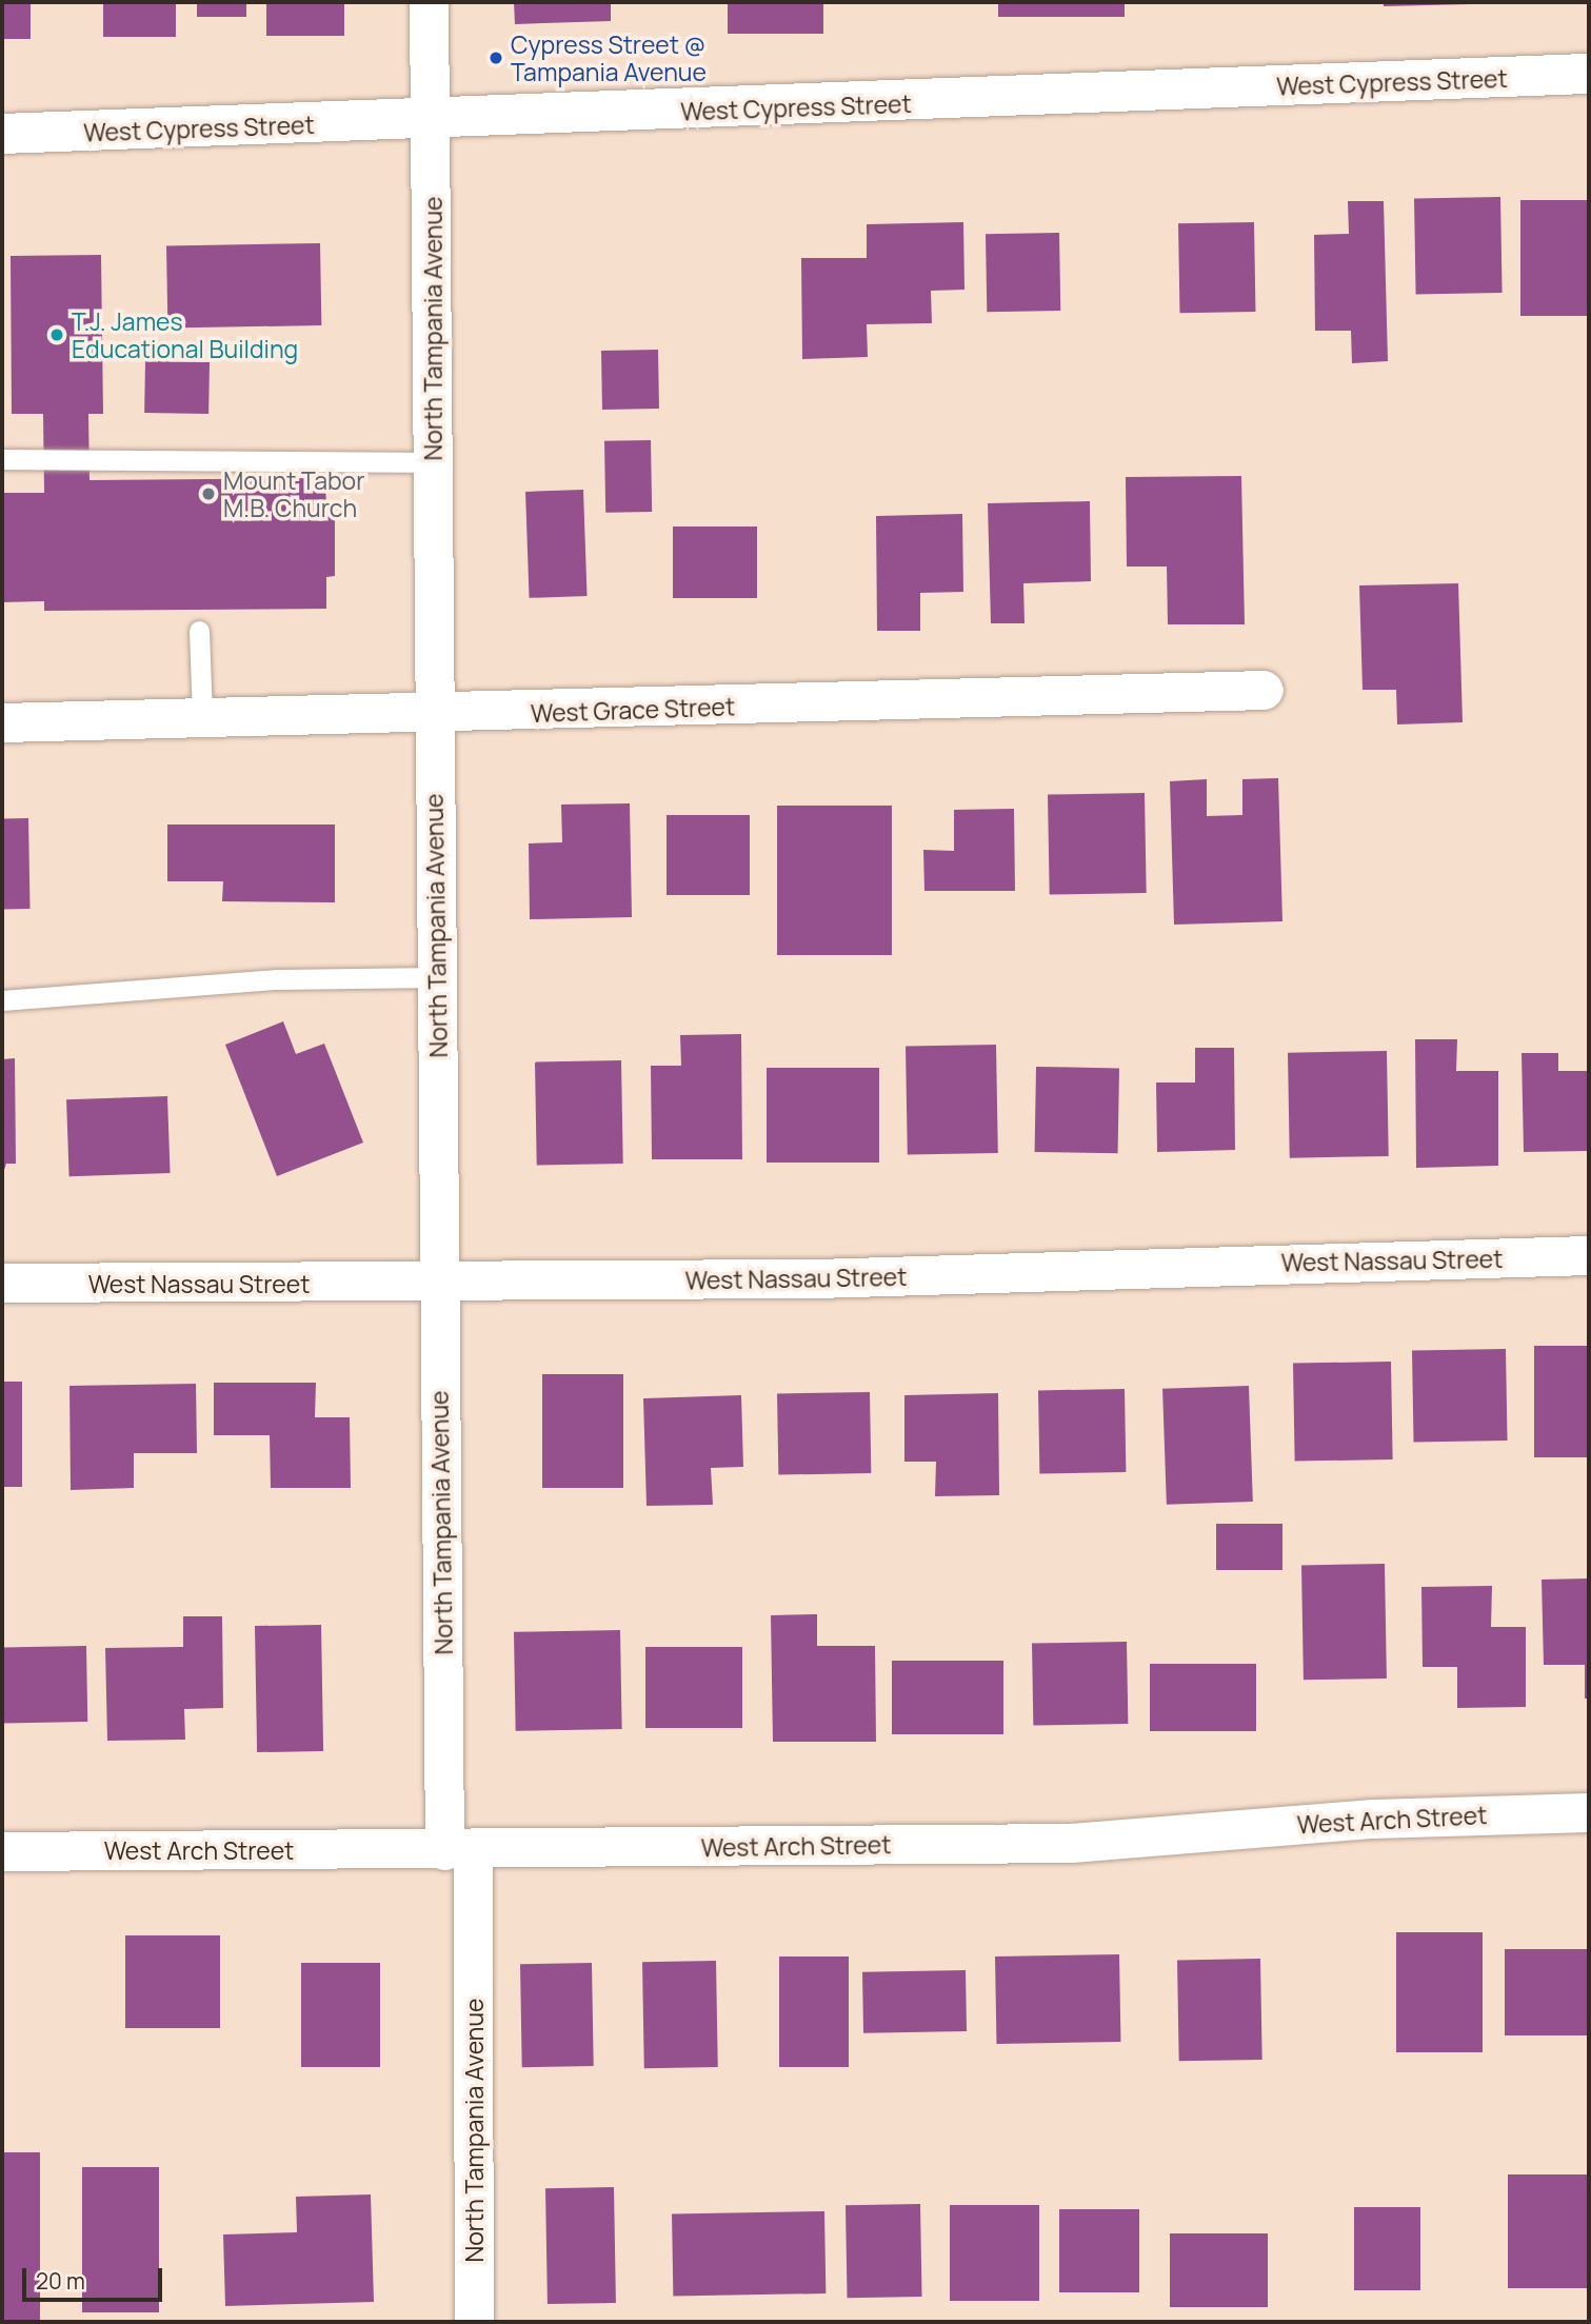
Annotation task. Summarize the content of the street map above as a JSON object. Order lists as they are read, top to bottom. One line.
{"streets":{"street":["West Cypress Street","North Tampania Avenue","West Grace Street","West Nassau Street","West Arch Street"]},"crossings":[["West Cypress Street","North Tampania Avenue"],["North Tampania Avenue","West Grace Street"],["North Tampania Avenue","West Nassau Street"],["North Tampania Avenue","West Arch Street"]],"places":["Cypress Street @ Tampania Avenue","T.J. James Educational Building","Mount Tabor M.B. Church"],"scale_bar":"20 m"}
